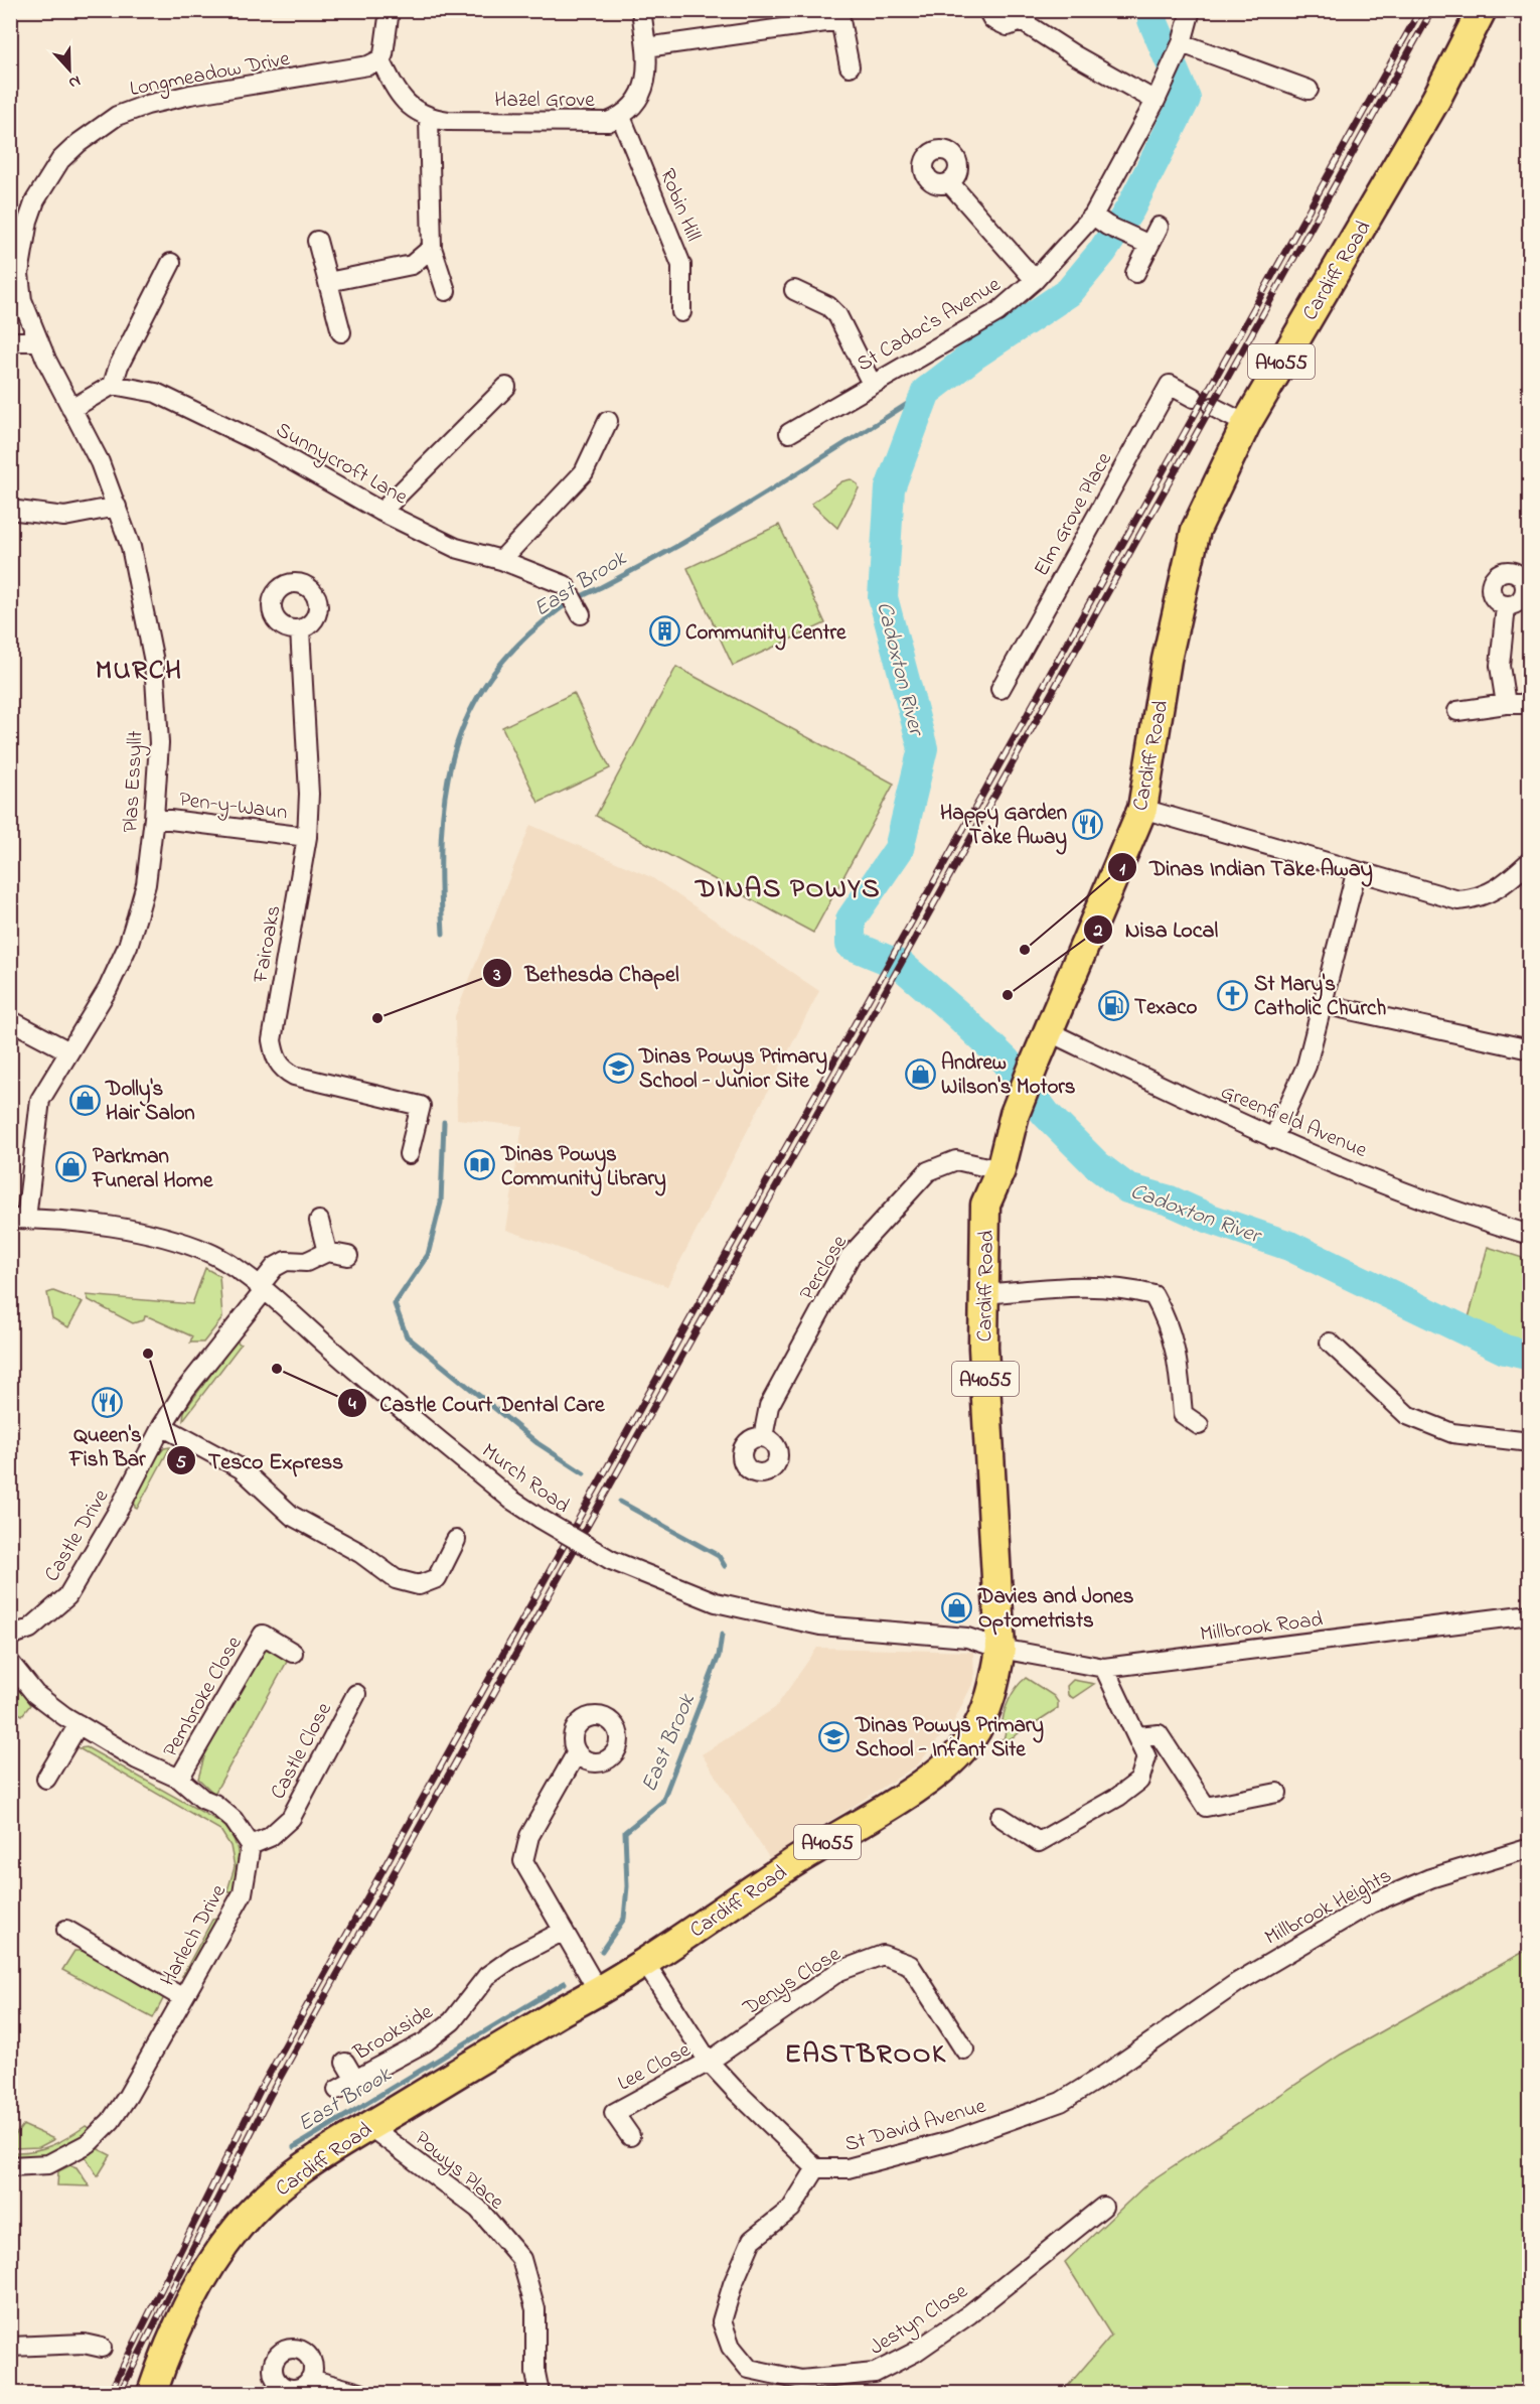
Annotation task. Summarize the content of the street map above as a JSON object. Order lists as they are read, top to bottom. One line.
{"streets":{"main road":["Cardiff Road","A4055"],"street":["Longmeadow Drive","Hazel Grove","Robin Hill","St Cadoc's Avenue","Sunnycroft Lane","Elm Grove Place","Plas Essyllt","Pen-y-Waun","Fairoaks","Greenfield Avenue","Perclose","Murch Road","Castle Drive","Millbrook Road","Pembroke Close","Castle Close","Millbrook Heights","Harlech Drive","Denys Close","Brookside","Lee Close","St David Avenue","Powys Place","Jestyn Close"]},"crossings":[["Longmeadow Drive","Hazel Grove"],["Longmeadow Drive","Plas Essyllt"],["Hazel Grove","Robin Hill"],["Cardiff Road","Greenfield Avenue"],["Cardiff Road","Perclose"],["Cardiff Road","Murch Road"],["Cardiff Road","Millbrook Road"],["Cardiff Road","Powys Place"],["Plas Essyllt","Pen-y-Waun"],["Plas Essyllt","Murch Road"],["Pen-y-Waun","Fairoaks"],["Murch Road","Castle Drive"],["Murch Road","Millbrook Road"],["Castle Close","Harlech Drive"],["Millbrook Heights","St David Avenue"],["Denys Close","Lee Close"],["St David Avenue","Jestyn Close"]],"districts":["MURCH","DINAS POWYS","EASTBROOK"],"water":["East Brook","Cadoxton River"],"places":{"building":["Community Centre"],"restaurant":["Happy Garden Take Away","Queen's Fish Bar"],"other":["Dinas Indian Take Away","Nisa Local","Bethesda Chapel","Tesco Express","Castle Court Dental Care"],"church":["St Mary's Catholic Church"],"fuel station":["Texaco"],"school or university":["Dinas Powys Primary School - Junior Site","Dinas Powys Primary School - Infant Site"],"shop":["Andrew Wilson's Motors","Dolly's Hair Salon","Parkman Funeral Home","Davies and Jones Optometrists"],"library":["Dinas Powys Community Library"]},"north":"bottom"}
